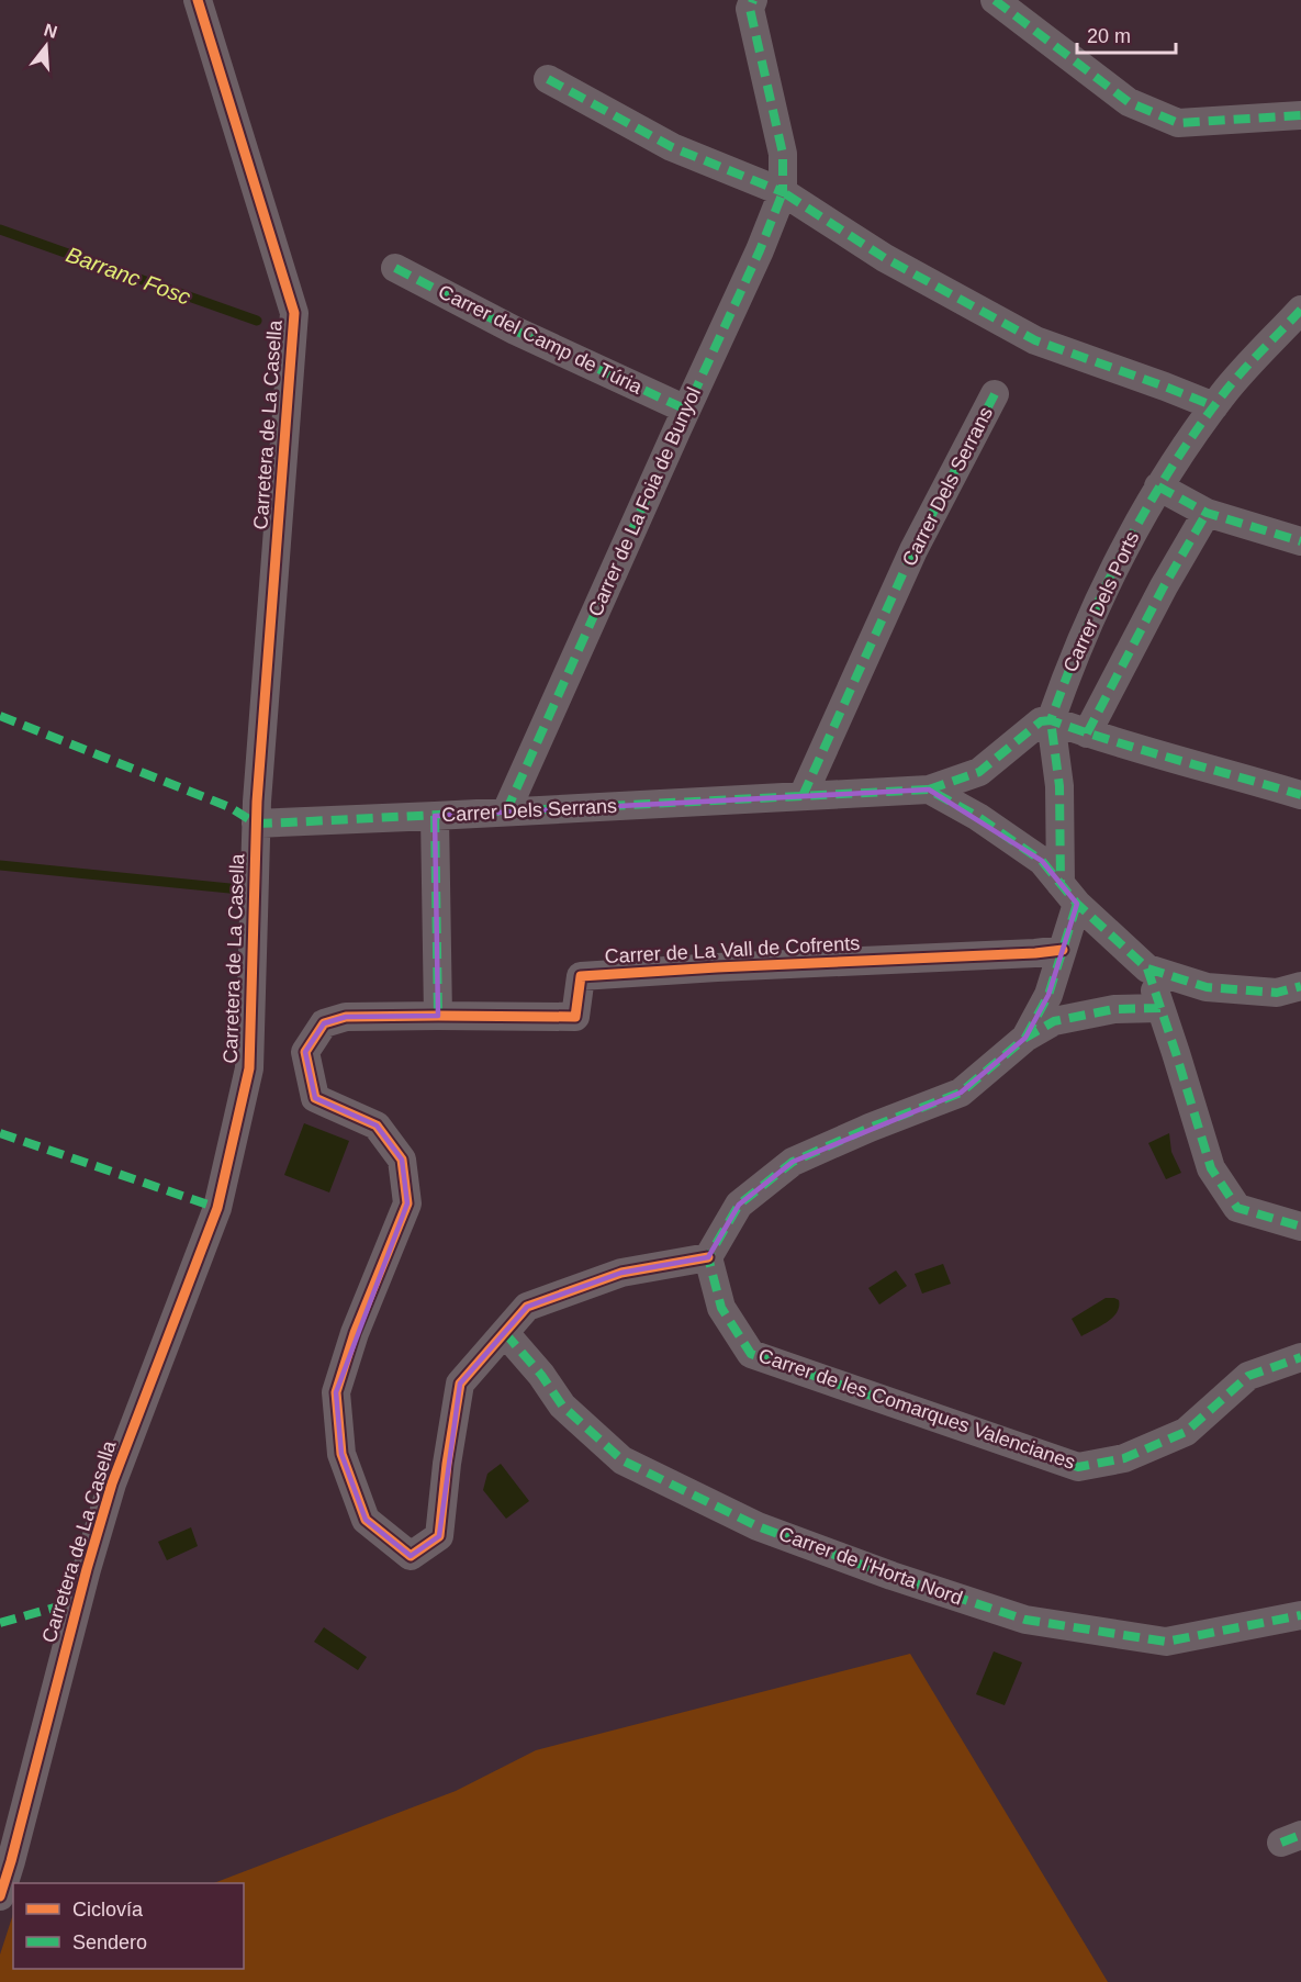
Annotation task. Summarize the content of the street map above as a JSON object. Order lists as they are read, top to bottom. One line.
{"streets":{"street":["Carrer del Camp de Túria","Carretera de La Casella","Carrer Dels Serrans","Carrer de La Foia de Bunyol","Carrer Dels Ports","Carrer de La Vall de Cofrents","Carrer de les Comarques Valencianes","Carrer de l'Horta Nord"]},"crossings":[["Carrer del Camp de Túria","Carrer de La Foia de Bunyol"],["Carretera de La Casella","Carrer Dels Serrans"],["Carrer Dels Serrans","Carrer de La Foia de Bunyol"]],"water":["Barranc Fosc"],"legend":["Ciclovía","Sendero"],"scale_bar":"20 m","north":"top"}
